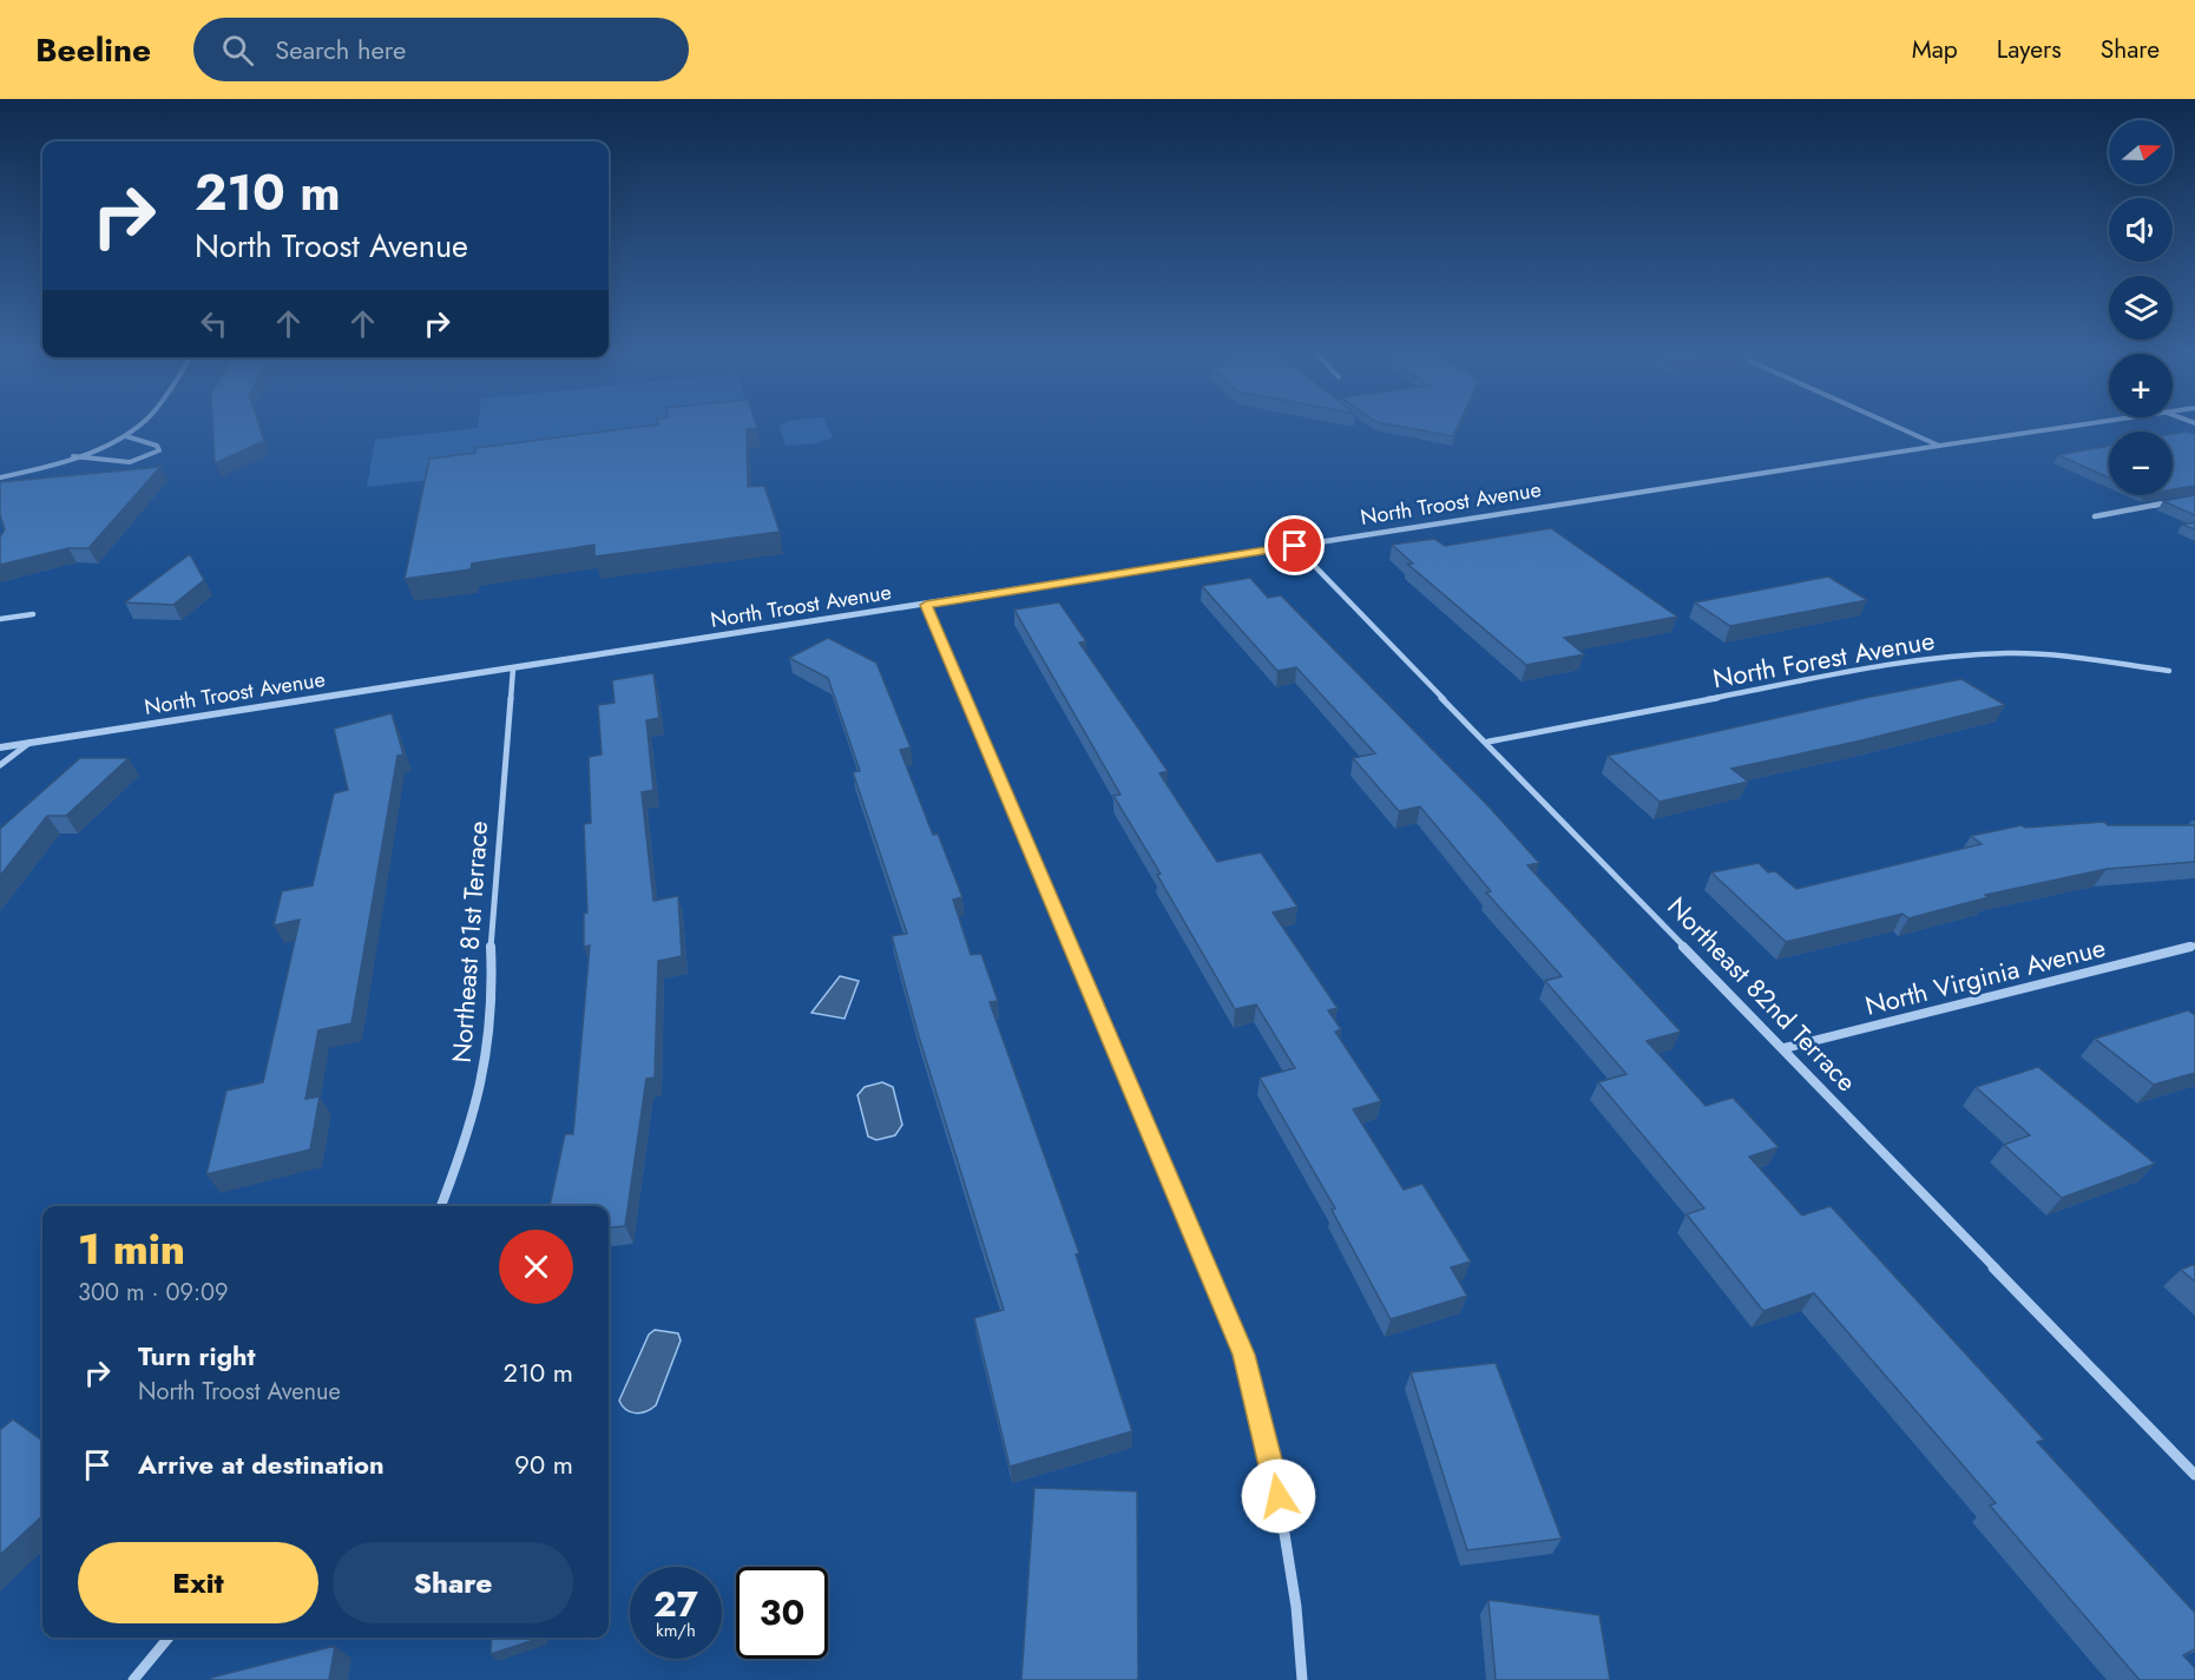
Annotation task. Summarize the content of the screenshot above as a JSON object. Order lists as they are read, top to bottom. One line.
{"streets":{"street":["North Troost Avenue","North Forest Avenue","Northeast 81st Terrace","North Virginia Avenue","Northeast 82nd Terrace"]},"crossings":[["North Troost Avenue","Northeast 81st Terrace"],["North Troost Avenue","Northeast 82nd Terrace"],["North Forest Avenue","Northeast 82nd Terrace"],["North Virginia Avenue","Northeast 82nd Terrace"]],"north":"right","page":{"header":"Beeline","search":"Search here","nav":["Map","Layers","Share"],"map_buttons":["+","−"],"turn":["210 m","North Troost Avenue"],"heading":["1 min","300 m · 09:09"],"list":[{"name":"Turn right","note":"North Troost Avenue","value":"210 m"},{"name":"Arrive at destination","value":"90 m"}],"buttons":["Exit","Share"],"speed":"27 km/h","limit":"30"}}
